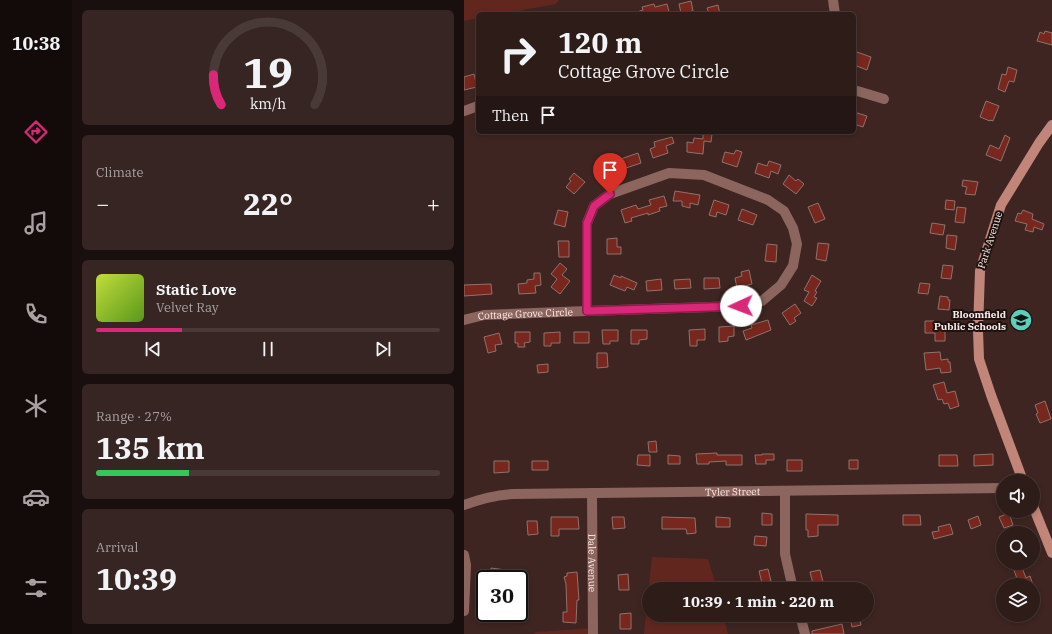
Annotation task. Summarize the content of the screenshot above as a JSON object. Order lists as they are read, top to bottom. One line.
{"streets":{"main road":["Park Avenue"],"street":["Cottage Grove Circle","Tyler Street","Dale Avenue"]},"crossings":[["Tyler Street","Dale Avenue"]],"places":{"school or university":["Bloomfield Public Schools"]},"page":{"tabs":"10:38","turn":["120 m","Cottage Grove Circle"],"then":"Then","tile":["Climate",["Range · 27%","135 km"],["Arrival","10:39"]],"heat":["−","22°","+"],"song":["Static Love","Velvet Ray"],"limit":"30","trip":"10:39 · 1 min · 220 m","gauge":["19","km/h"]}}
